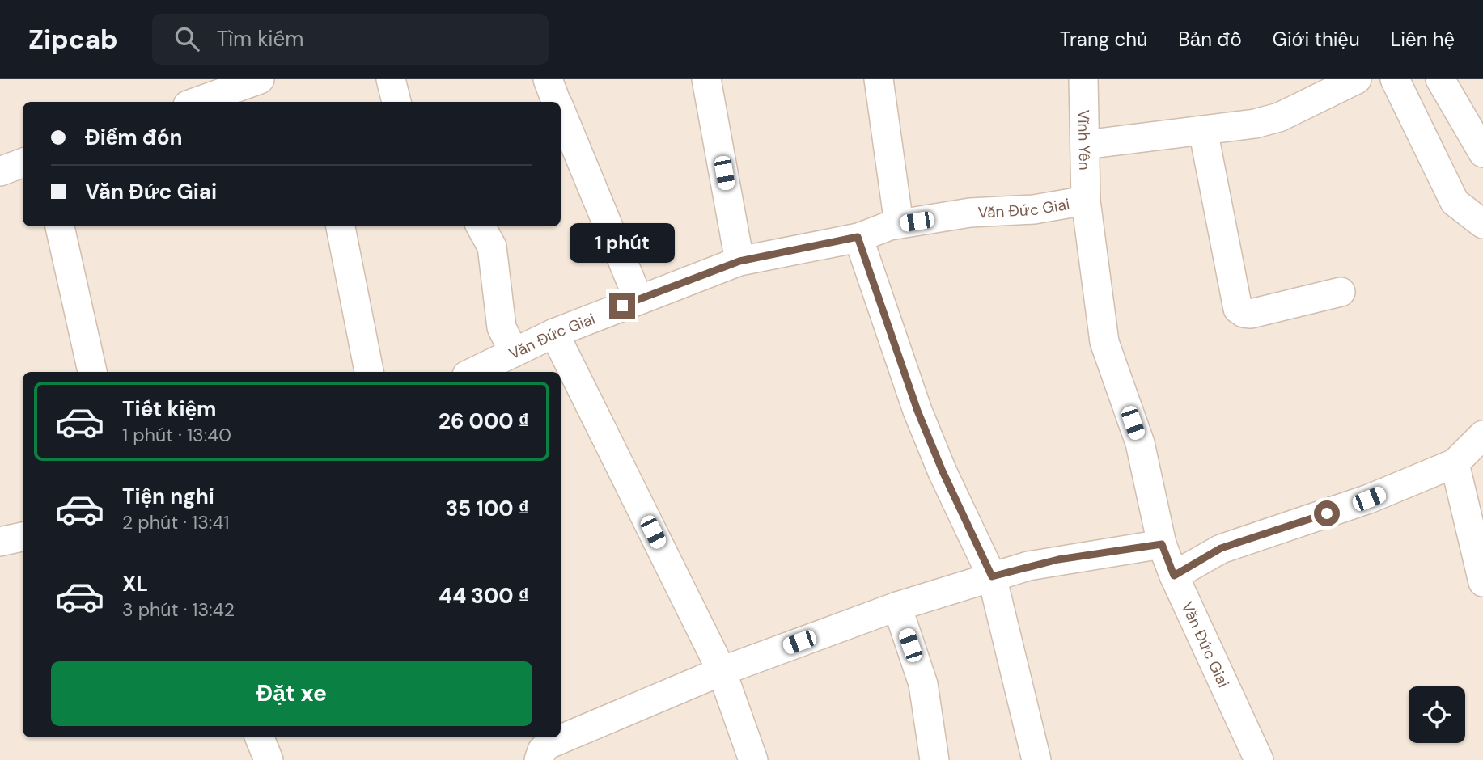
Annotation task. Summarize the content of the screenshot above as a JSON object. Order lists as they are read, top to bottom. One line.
{"streets":{"street":["Vĩnh Yên","Văn Đức Giai"]},"crossings":[["Vĩnh Yên","Văn Đức Giai"]],"page":{"header":"Zipcab","search":"Tìm kiếm","nav":["Trang chủ","Bản đồ","Giới thiệu","Liên hệ"],"banner":["Điểm đón","Văn Đức Giai"],"bubble":"1 phút","list":[{"name":"Tiết kiệm","note":"1 phút · 13:40","value":"26 000 ₫"},{"name":"Tiện nghi","note":"2 phút · 13:41","value":"35 100 ₫"},{"name":"XL","note":"3 phút · 13:42","value":"44 300 ₫"}],"buttons":"Đặt xe"}}
